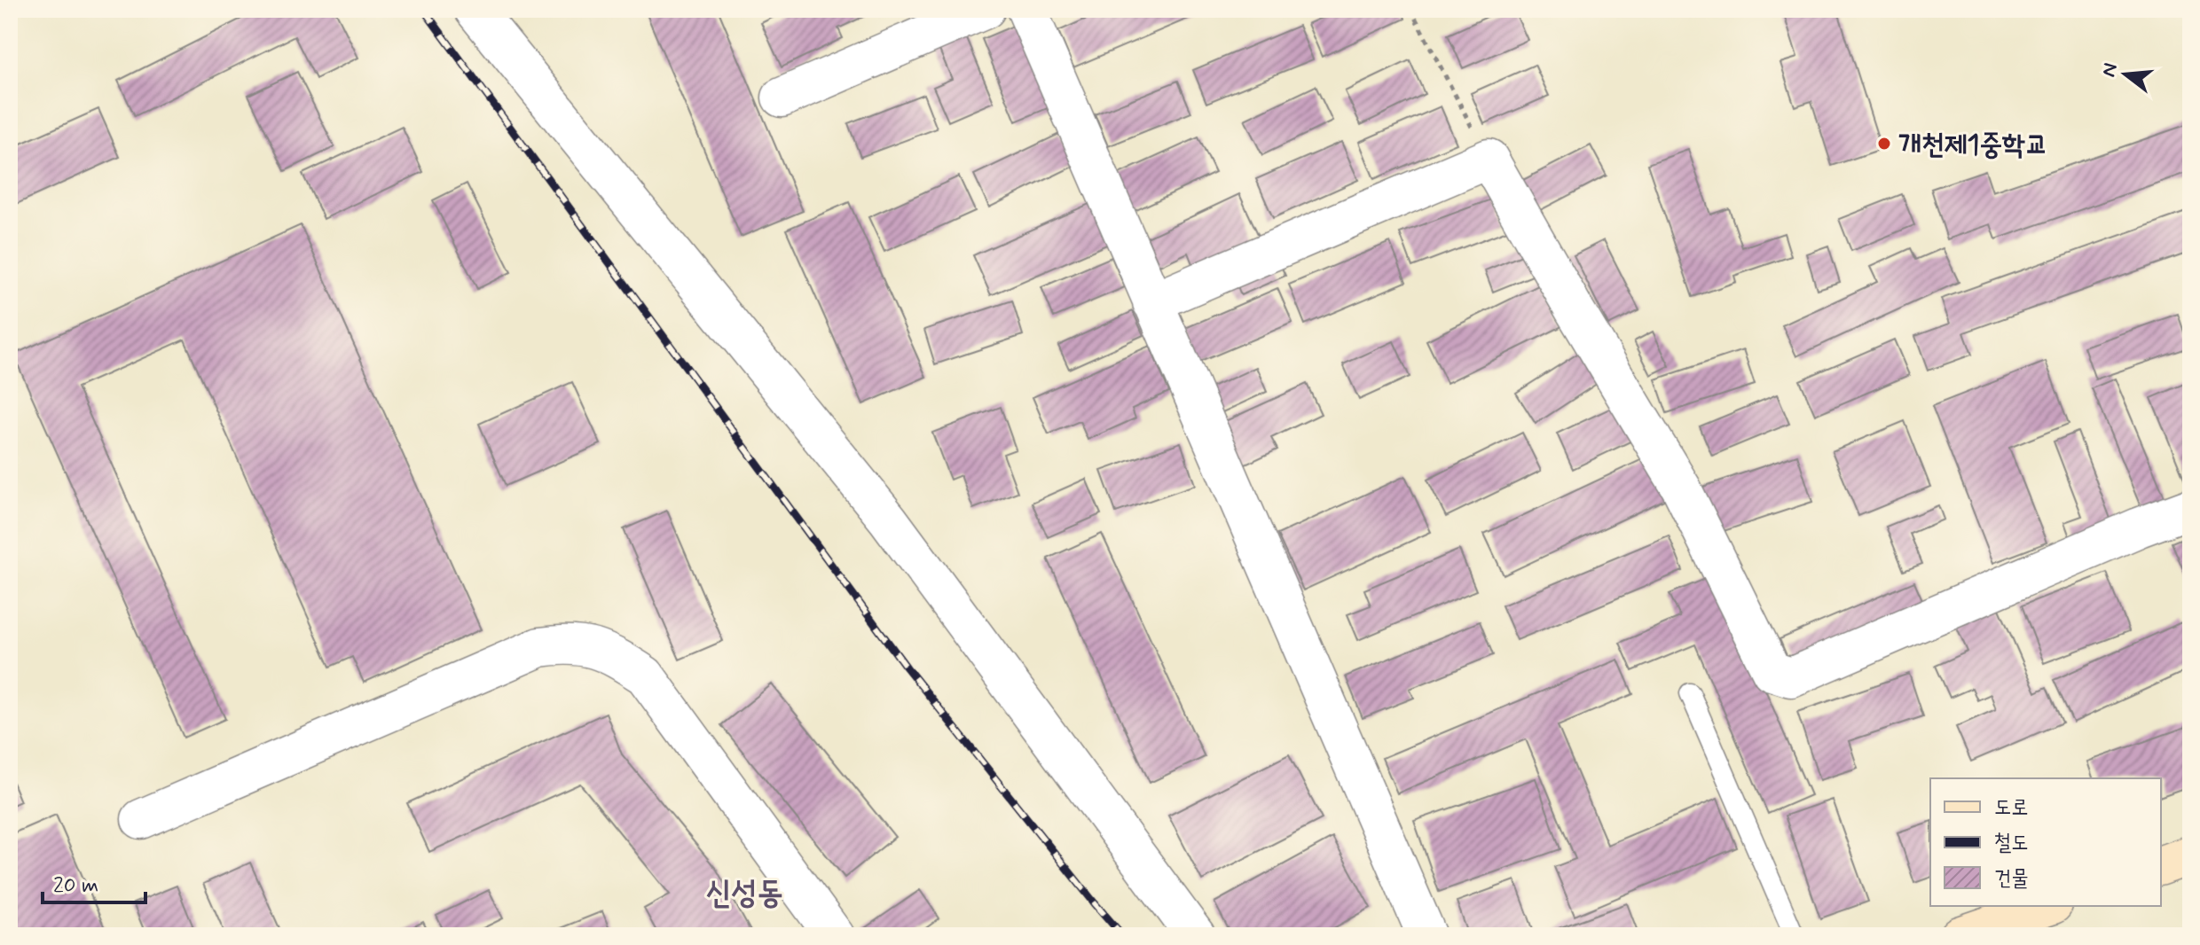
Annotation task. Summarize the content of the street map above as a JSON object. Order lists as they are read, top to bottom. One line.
{"districts":["신성동"],"places":["개천제1중학교"],"legend":["도로","철도","건물"],"scale_bar":"20 m","north":"left"}
